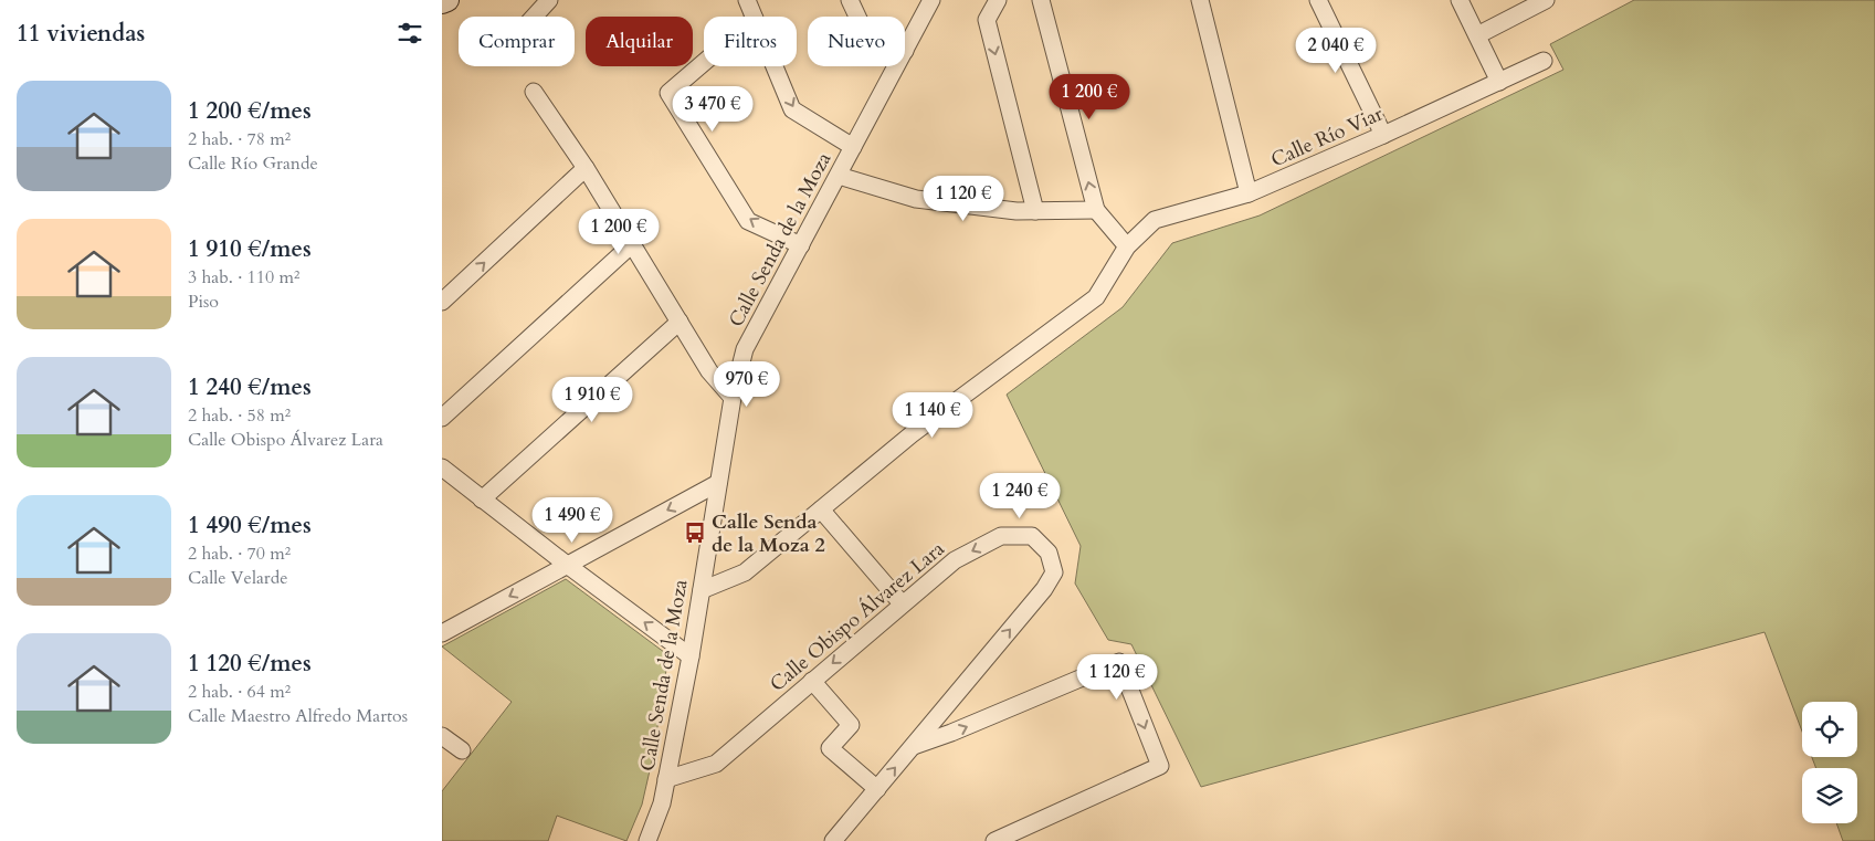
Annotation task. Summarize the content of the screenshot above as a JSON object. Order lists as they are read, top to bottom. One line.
{"streets":{"street":["Calle Río Viar","Calle Senda de la Moza","Calle Obispo Álvarez Lara"]},"crossings":[["Calle Río Viar","Calle Senda de la Moza"],["Calle Senda de la Moza","Calle Obispo Álvarez Lara"]],"places":{"bus stop":["Calle Senda de la Moza 2"]},"page":{"heading":"11 viviendas","chip":["Comprar","Alquilar","Filtros","Nuevo"],"price":["2 040 €","1 200 €","3 470 €","1 120 €","1 200 €","970 €","1 910 €","1 140 €","1 240 €","1 490 €","1 120 €"],"list":[{"name":"1 200 €/mes","note":"2 hab. · 78 m² · Calle Río Grande"},{"name":"1 910 €/mes","note":"3 hab. · 110 m² · Piso"},{"name":"1 240 €/mes","note":"2 hab. · 58 m² · Calle Obispo Álvarez Lara"},{"name":"1 490 €/mes","note":"2 hab. · 70 m² · Calle Velarde"},{"name":"1 120 €/mes","note":"2 hab. · 64 m² · Calle Maestro Alfredo Martos"}]}}
